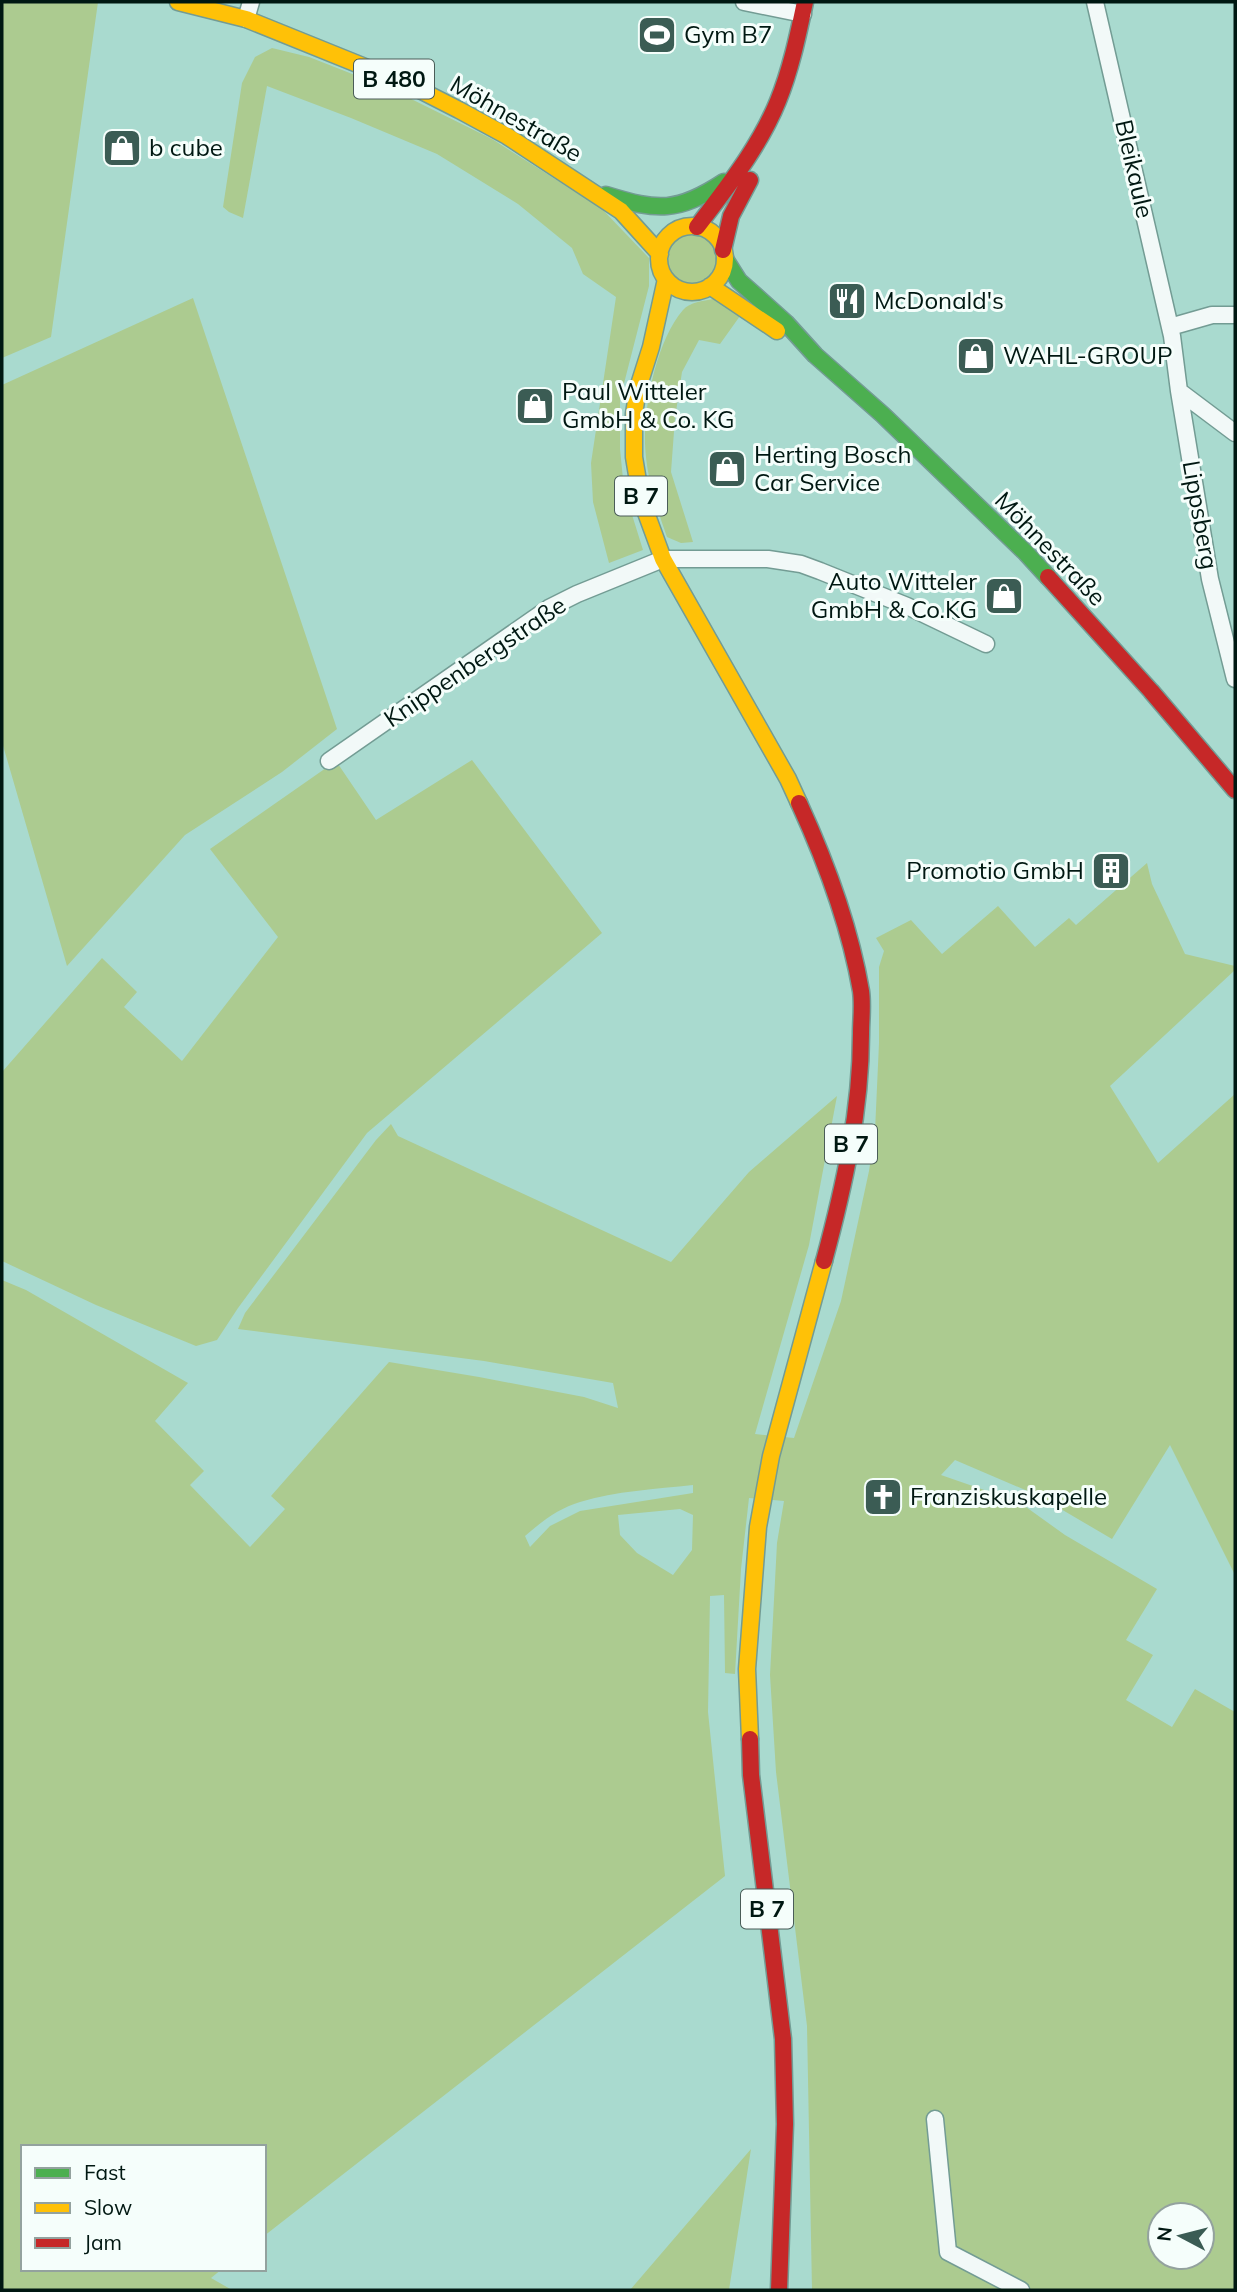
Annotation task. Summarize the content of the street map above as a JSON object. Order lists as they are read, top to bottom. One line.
{"streets":{"main road":["B 480","Möhnestraße","B 7"],"street":["Bleikaule","Lippsberg","Knippenbergstraße"]},"crossings":[["B 480","Möhnestraße"],["B 480","B 7"],["Möhnestraße","B 7"],["Bleikaule","Lippsberg"],["B 7","Knippenbergstraße"]],"places":{"sports":["Gym B7"],"shop":["b cube","WAHL-GROUP","Paul Witteler GmbH & Co. KG","Herting Bosch Car Service","Auto Witteler GmbH & Co.KG"],"restaurant":["McDonald's"],"building":["Promotio GmbH"],"church":["Franziskuskapelle"]},"legend":["Fast","Slow","Jam"],"north":"left"}
